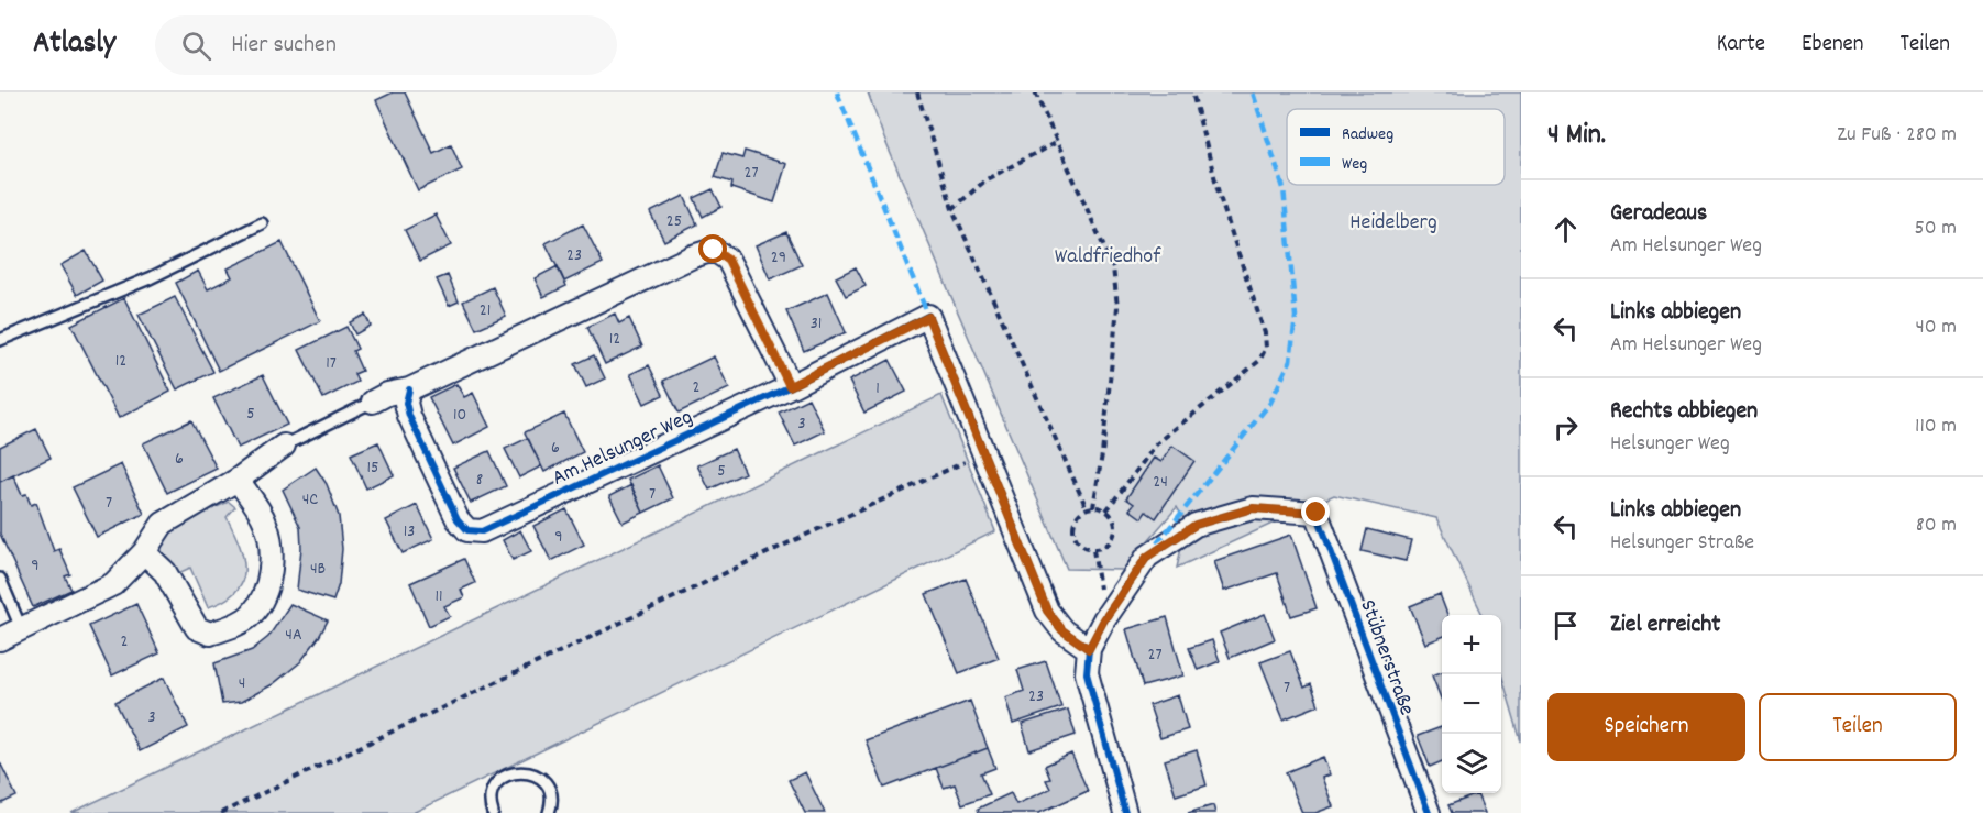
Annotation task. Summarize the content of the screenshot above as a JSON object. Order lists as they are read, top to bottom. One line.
{"streets":{"street":["Am Helsunger Weg","Stübnerstraße"]},"parks":["Heidelberg","Waldfriedhof"],"house_numbers":["27","25","23","29","21","31","12","12","17","2","1","5","10","3","6","6","15","5","8","24","7","4C","7","13","9","9","4B","11","4A","2","27","4","7","23","3"],"legend":["Radweg","Weg"],"page":{"header":"Atlasly","search":"Hier suchen","nav":["Karte","Ebenen","Teilen"],"heading":["4 Min.","Zu Fuß · 280 m"],"list":[["Geradeaus","Am Helsunger Weg","50 m"],["Links abbiegen","Am Helsunger Weg","40 m"],["Rechts abbiegen","Helsunger Weg","110 m"],["Links abbiegen","Helsunger Straße","80 m"],"Ziel erreicht"],"map_buttons":["+","−"],"buttons":["Speichern","Teilen"]}}
